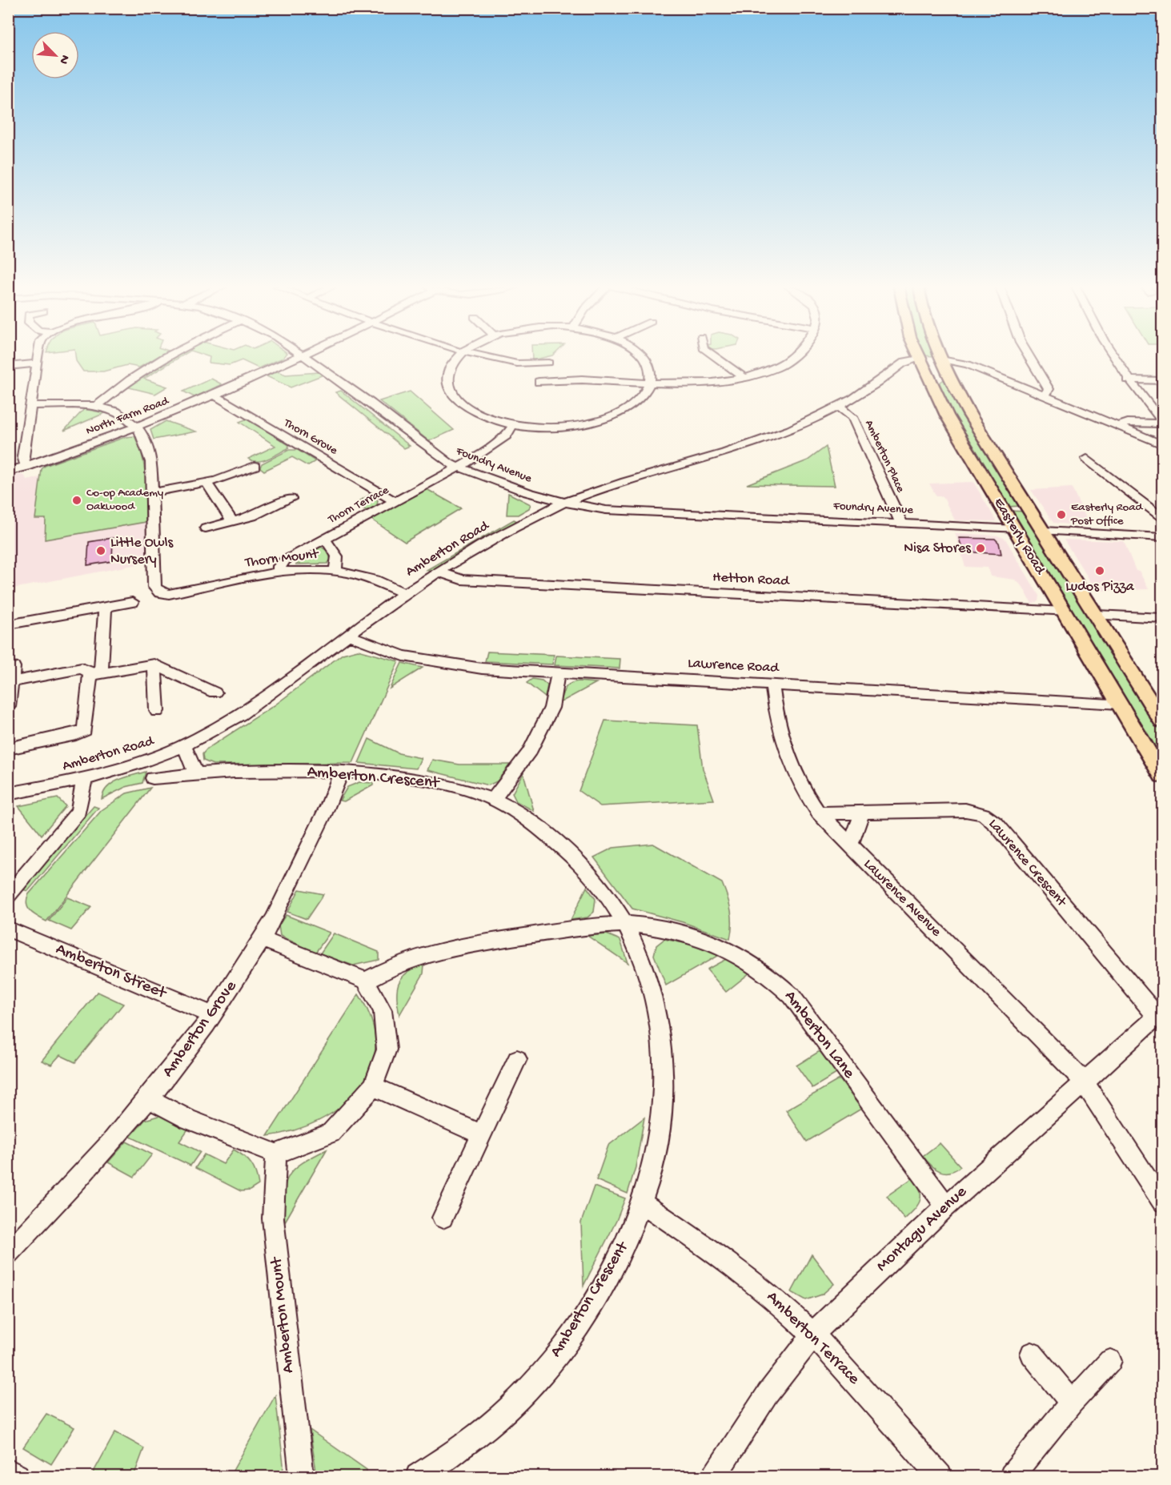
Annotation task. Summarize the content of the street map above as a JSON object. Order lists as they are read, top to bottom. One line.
{"streets":{"main road":["Easterly Road"],"street":["North Farm Road","Thorn Grove","Amberton Place","Foundry Avenue","Thorn Terrace","Amberton Road","Thorn Mount","Hetton Road","Lawrence Road","Amberton Crescent","Lawrence Crescent","Lawrence Avenue","Amberton Street","Amberton Grove","Amberton Lane","Montagu Avenue","Amberton Mount","Amberton Terrace"]},"crossings":[["North Farm Road","Thorn Grove"],["Thorn Grove","Thorn Terrace"],["Amberton Place","Foundry Avenue"],["Amberton Place","Amberton Road"],["Foundry Avenue","Thorn Terrace"],["Foundry Avenue","Easterly Road"],["Foundry Avenue","Amberton Road"],["Thorn Terrace","Thorn Mount"],["Easterly Road","Amberton Road"],["Easterly Road","Hetton Road"],["Easterly Road","Lawrence Road"],["Amberton Road","Thorn Mount"],["Amberton Road","Hetton Road"],["Amberton Road","Lawrence Road"],["Lawrence Road","Lawrence Avenue"],["Amberton Crescent","Amberton Grove"],["Amberton Crescent","Amberton Lane"],["Amberton Crescent","Amberton Terrace"],["Lawrence Crescent","Lawrence Avenue"],["Lawrence Crescent","Montagu Avenue"],["Lawrence Avenue","Montagu Avenue"],["Amberton Street","Amberton Grove"],["Amberton Lane","Montagu Avenue"],["Montagu Avenue","Amberton Terrace"]],"places":["Co-op Academy Oakwood","Easterly Road Post Office","Nisa Stores","Little Owls Nursery","Ludos Pizza"],"north":"bottom right"}
